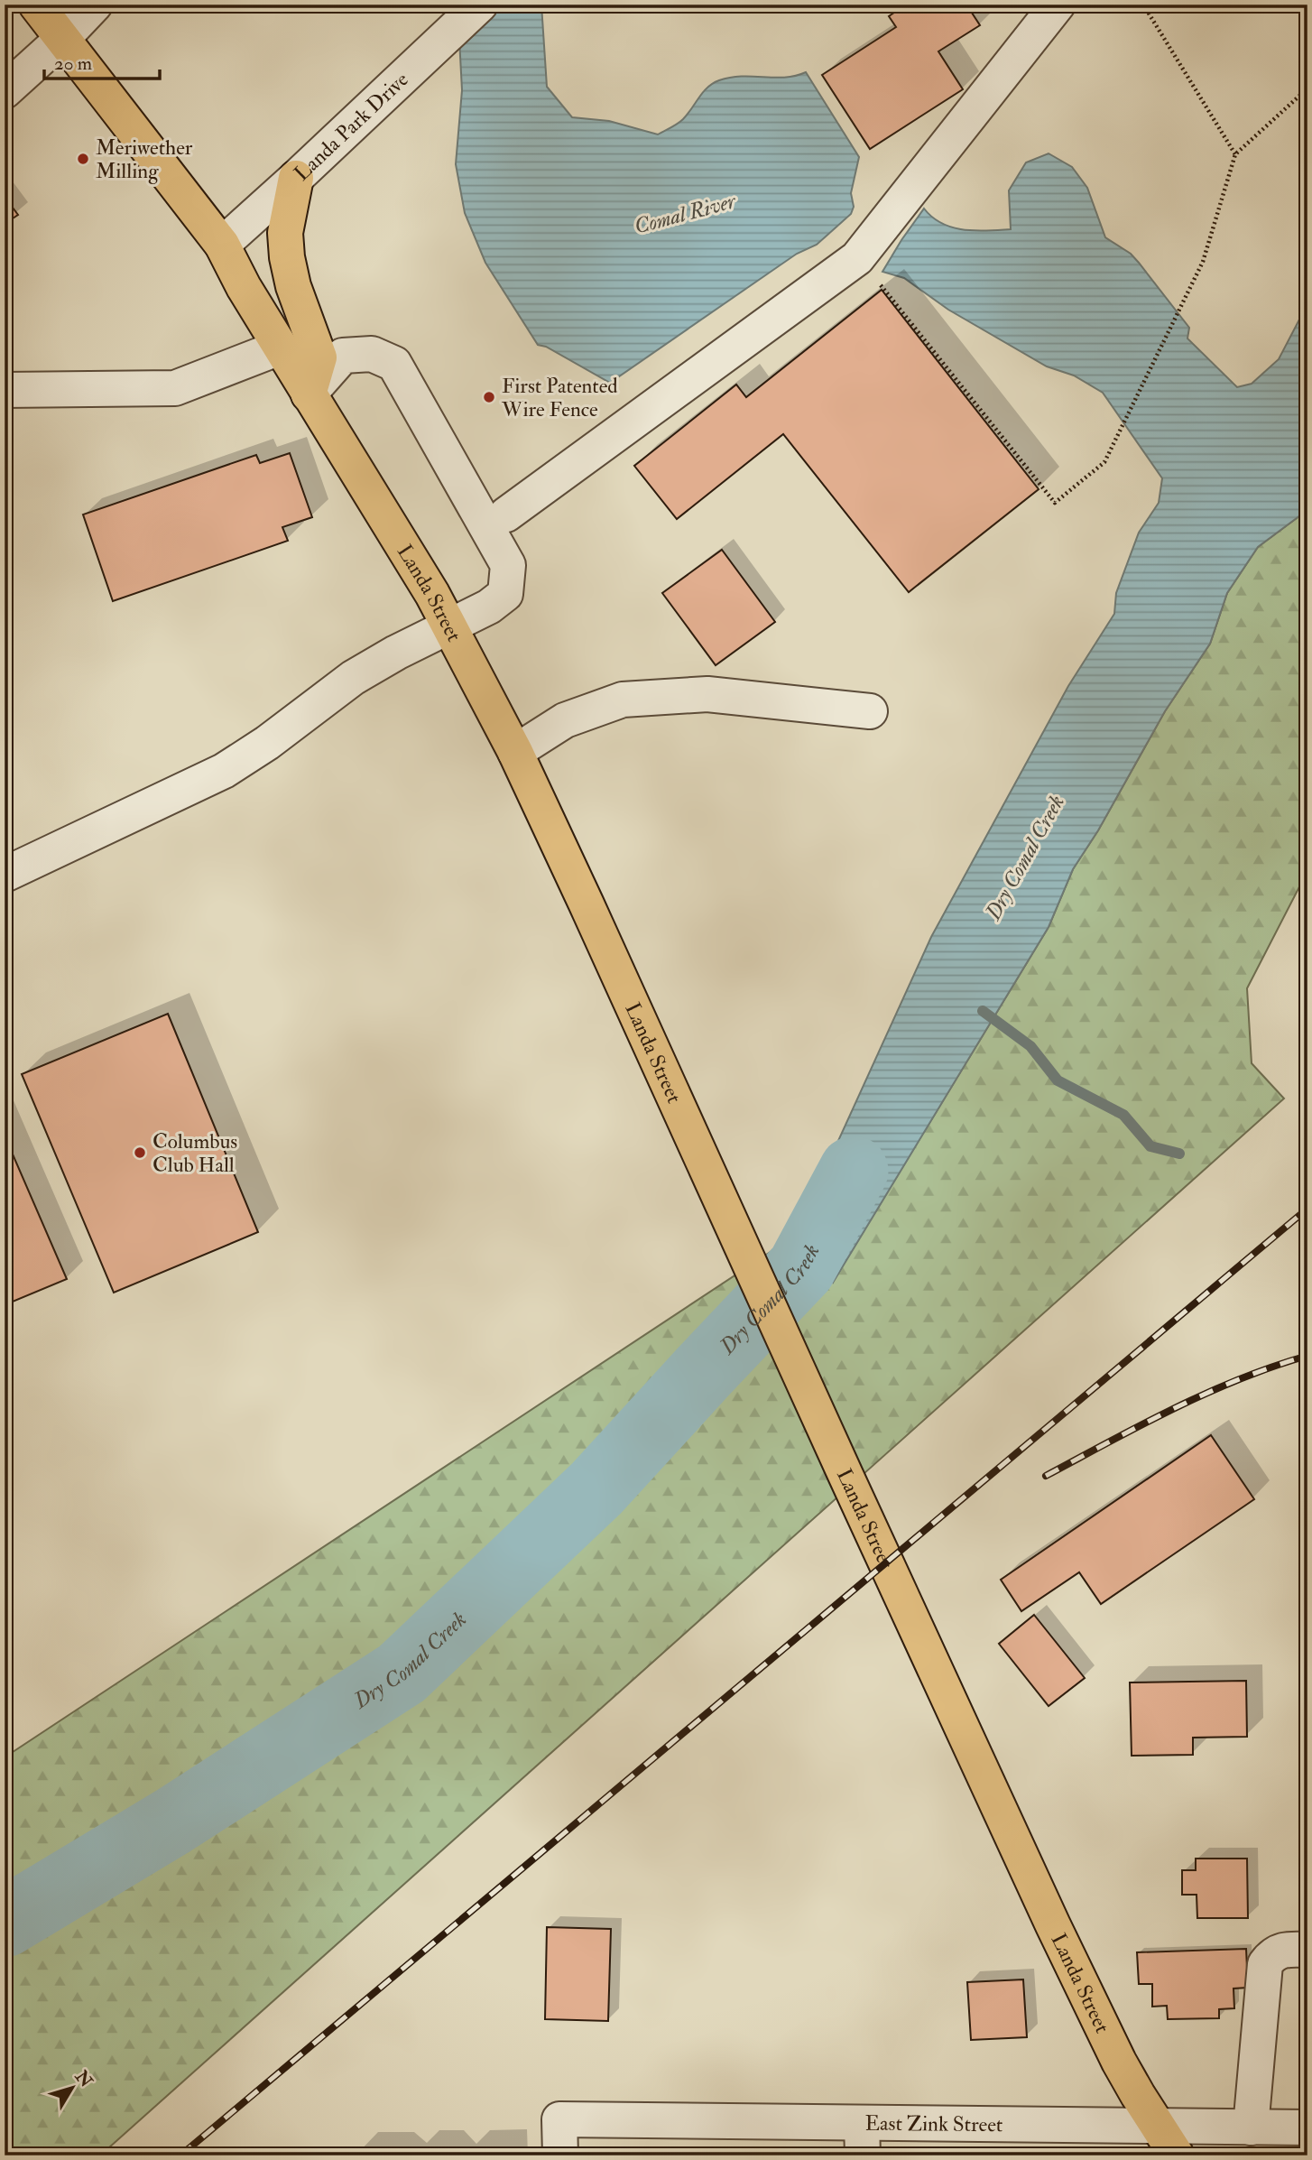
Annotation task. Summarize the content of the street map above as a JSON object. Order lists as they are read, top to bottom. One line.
{"streets":{"main road":["Landa Street"],"street":["Landa Park Drive","East Zink Street"]},"crossings":[["Landa Park Drive","Landa Street"],["Landa Street","East Zink Street"]],"water":["Comal River","Dry Comal Creek"],"places":["Meriwether Milling","First Patented Wire Fence","Columbus Club Hall"],"scale_bar":"20 m","north":"top right"}
